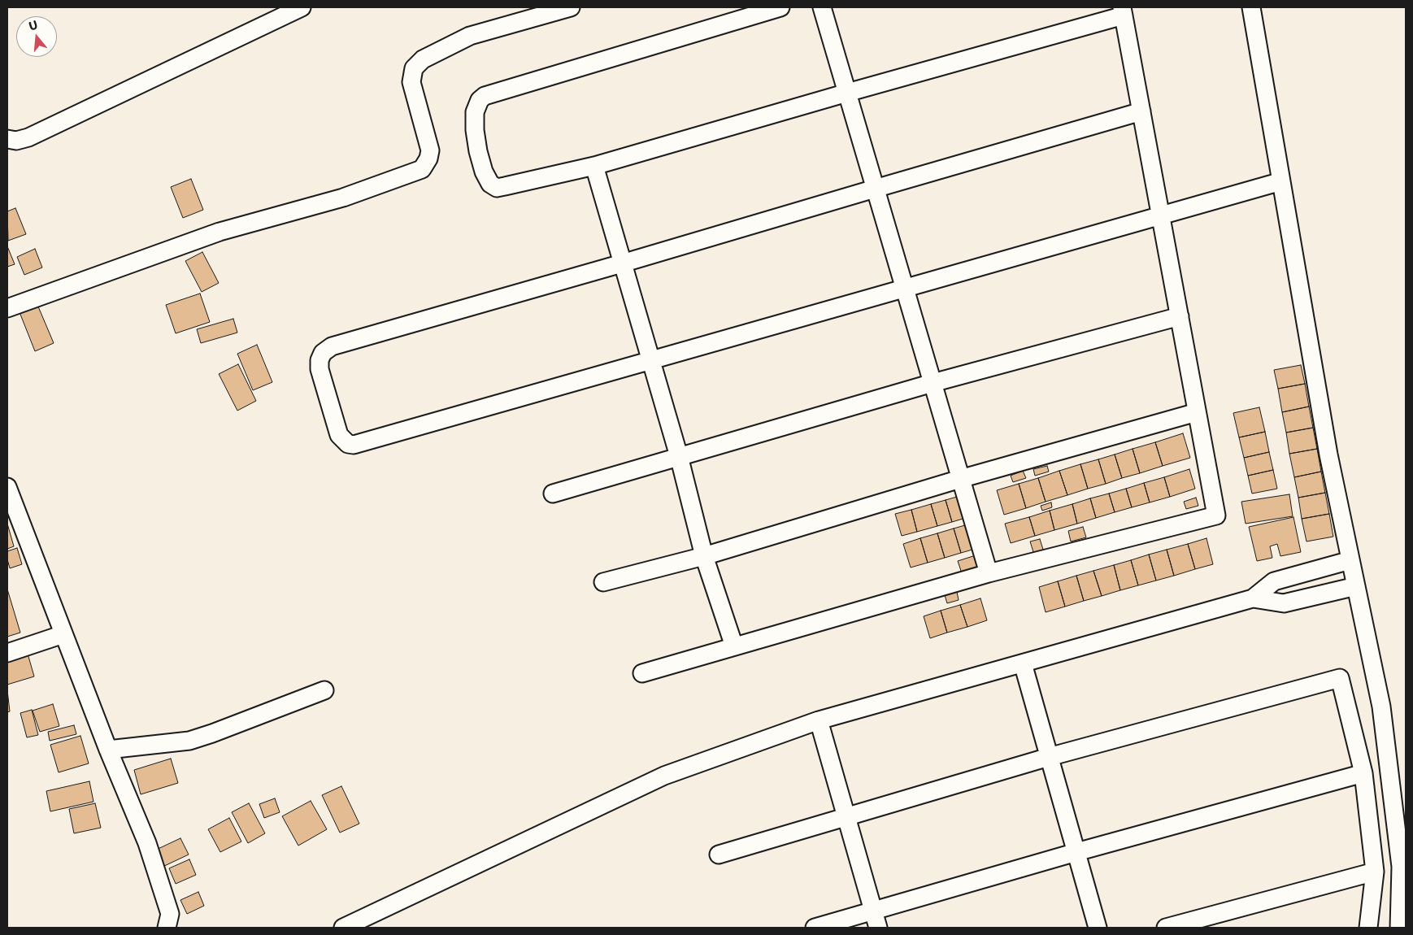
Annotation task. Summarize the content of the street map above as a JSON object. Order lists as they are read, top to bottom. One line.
{"north":"top"}
